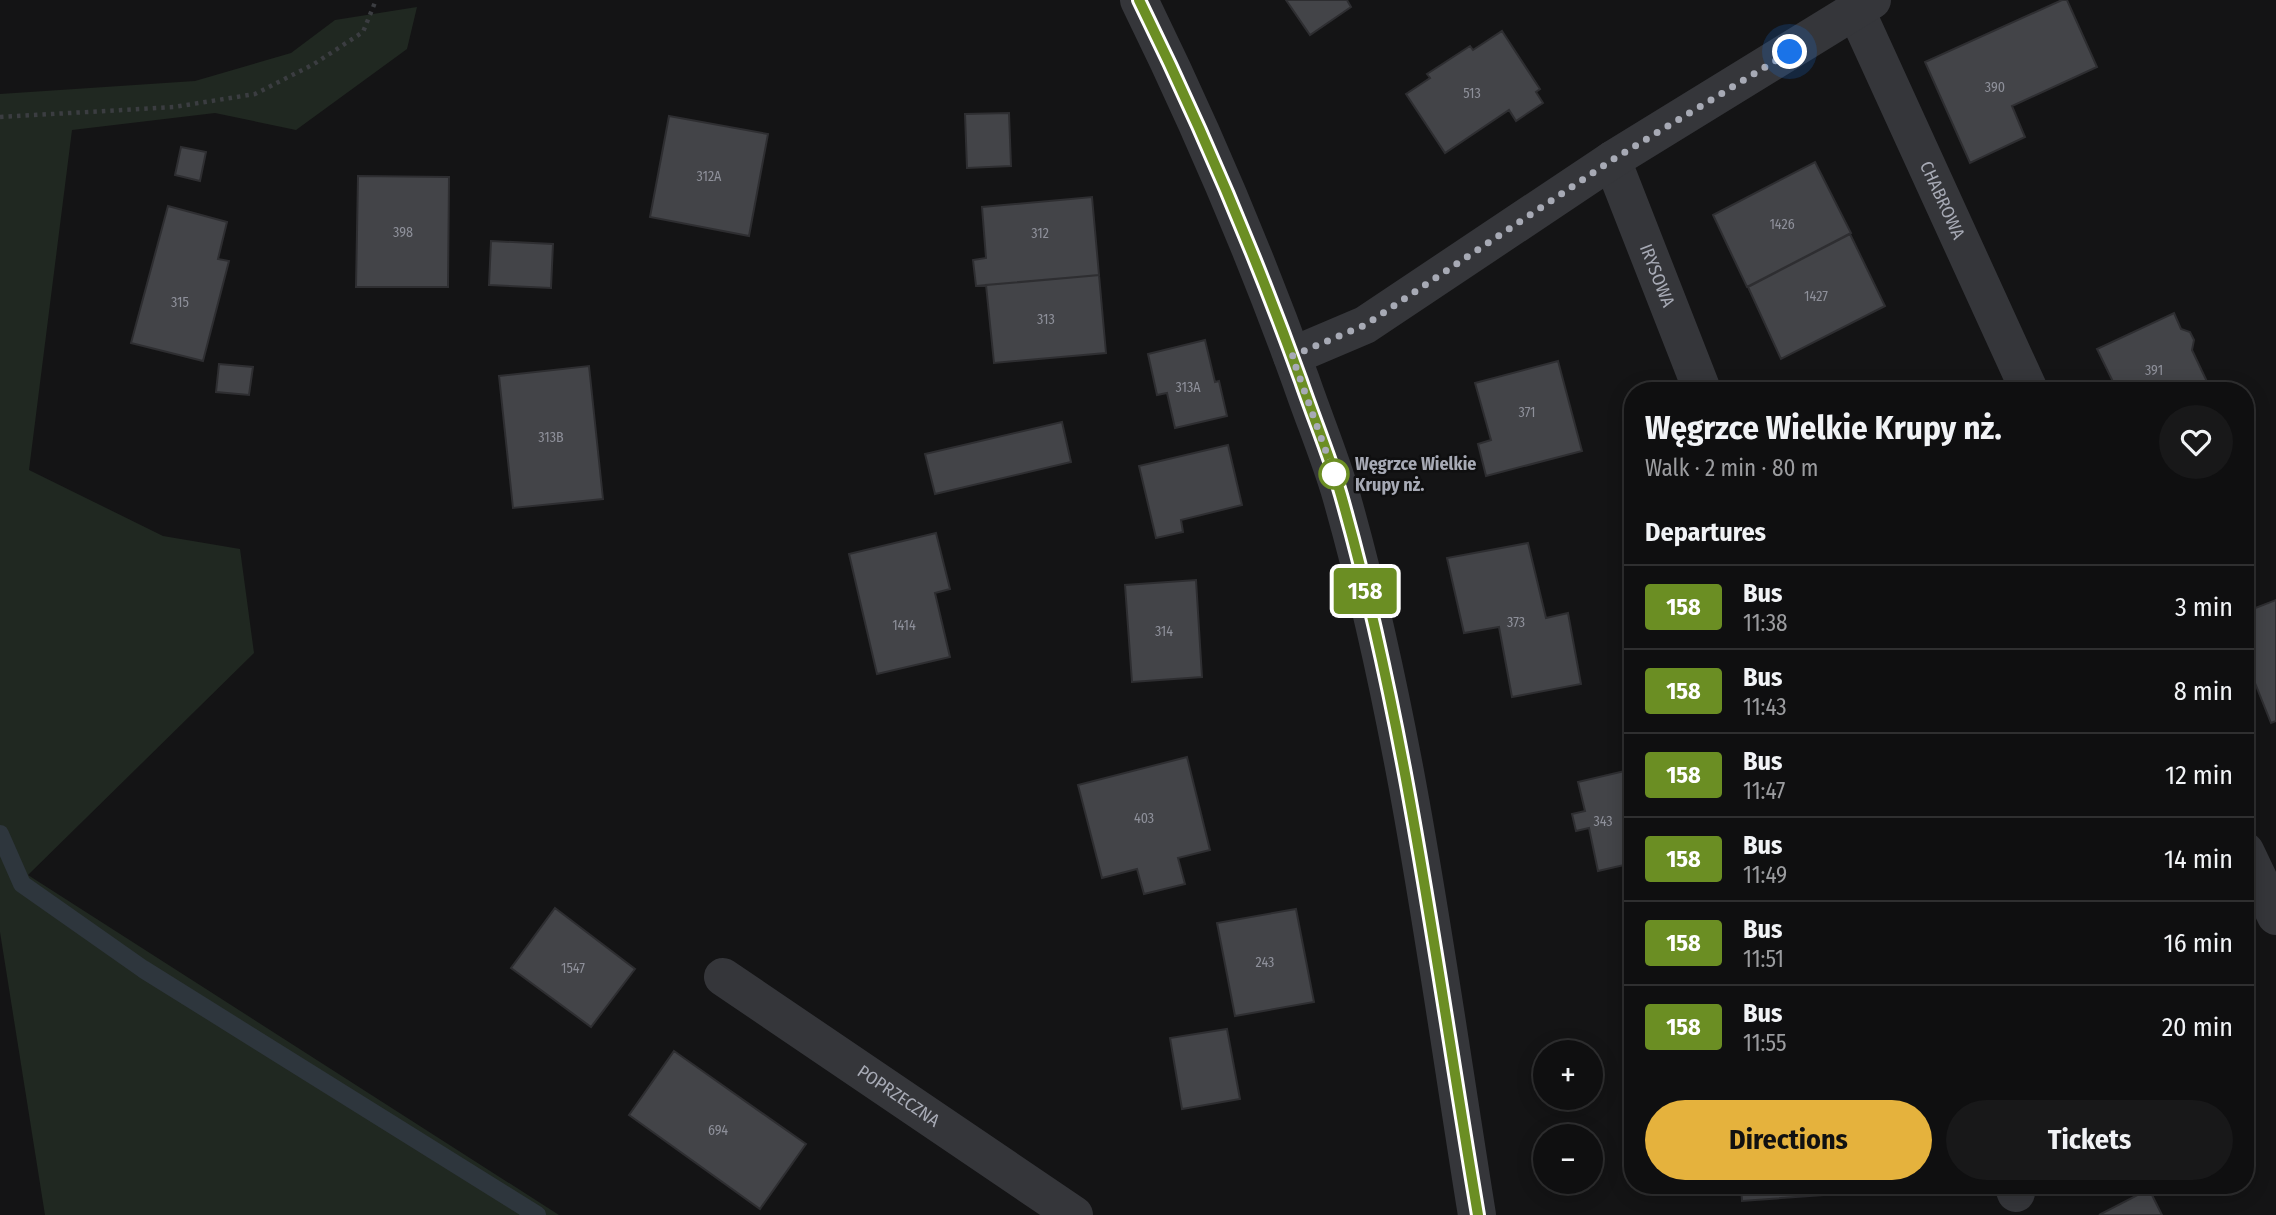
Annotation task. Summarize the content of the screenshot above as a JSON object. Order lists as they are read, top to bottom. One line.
{"streets":{"street":["CHABROWA","IRYSOWA","POPRZECZNA"]},"places":["Węgrzce Wielkie Krupy nż."],"lines":["bus line 158"],"house_numbers":["390","513","312A","1426","398","312","1427","315","313","391","313A","371","313B","373","1414","314","403","343","243","1547","694"],"page":{"on_map":"158","heading":[["Węgrzce Wielkie Krupy nż.","Walk · 2 min · 80 m"],"Departures"],"list":[{"mark":"158","name":"Bus","note":"11:38","value":"3 min"},{"mark":"158","name":"Bus","note":"11:43","value":"8 min"},{"mark":"158","name":"Bus","note":"11:47","value":"12 min"},{"mark":"158","name":"Bus","note":"11:49","value":"14 min"},{"mark":"158","name":"Bus","note":"11:51","value":"16 min"},{"mark":"158","name":"Bus","note":"11:55","value":"20 min"}],"map_buttons":["+","−"],"buttons":["Directions","Tickets"]}}
